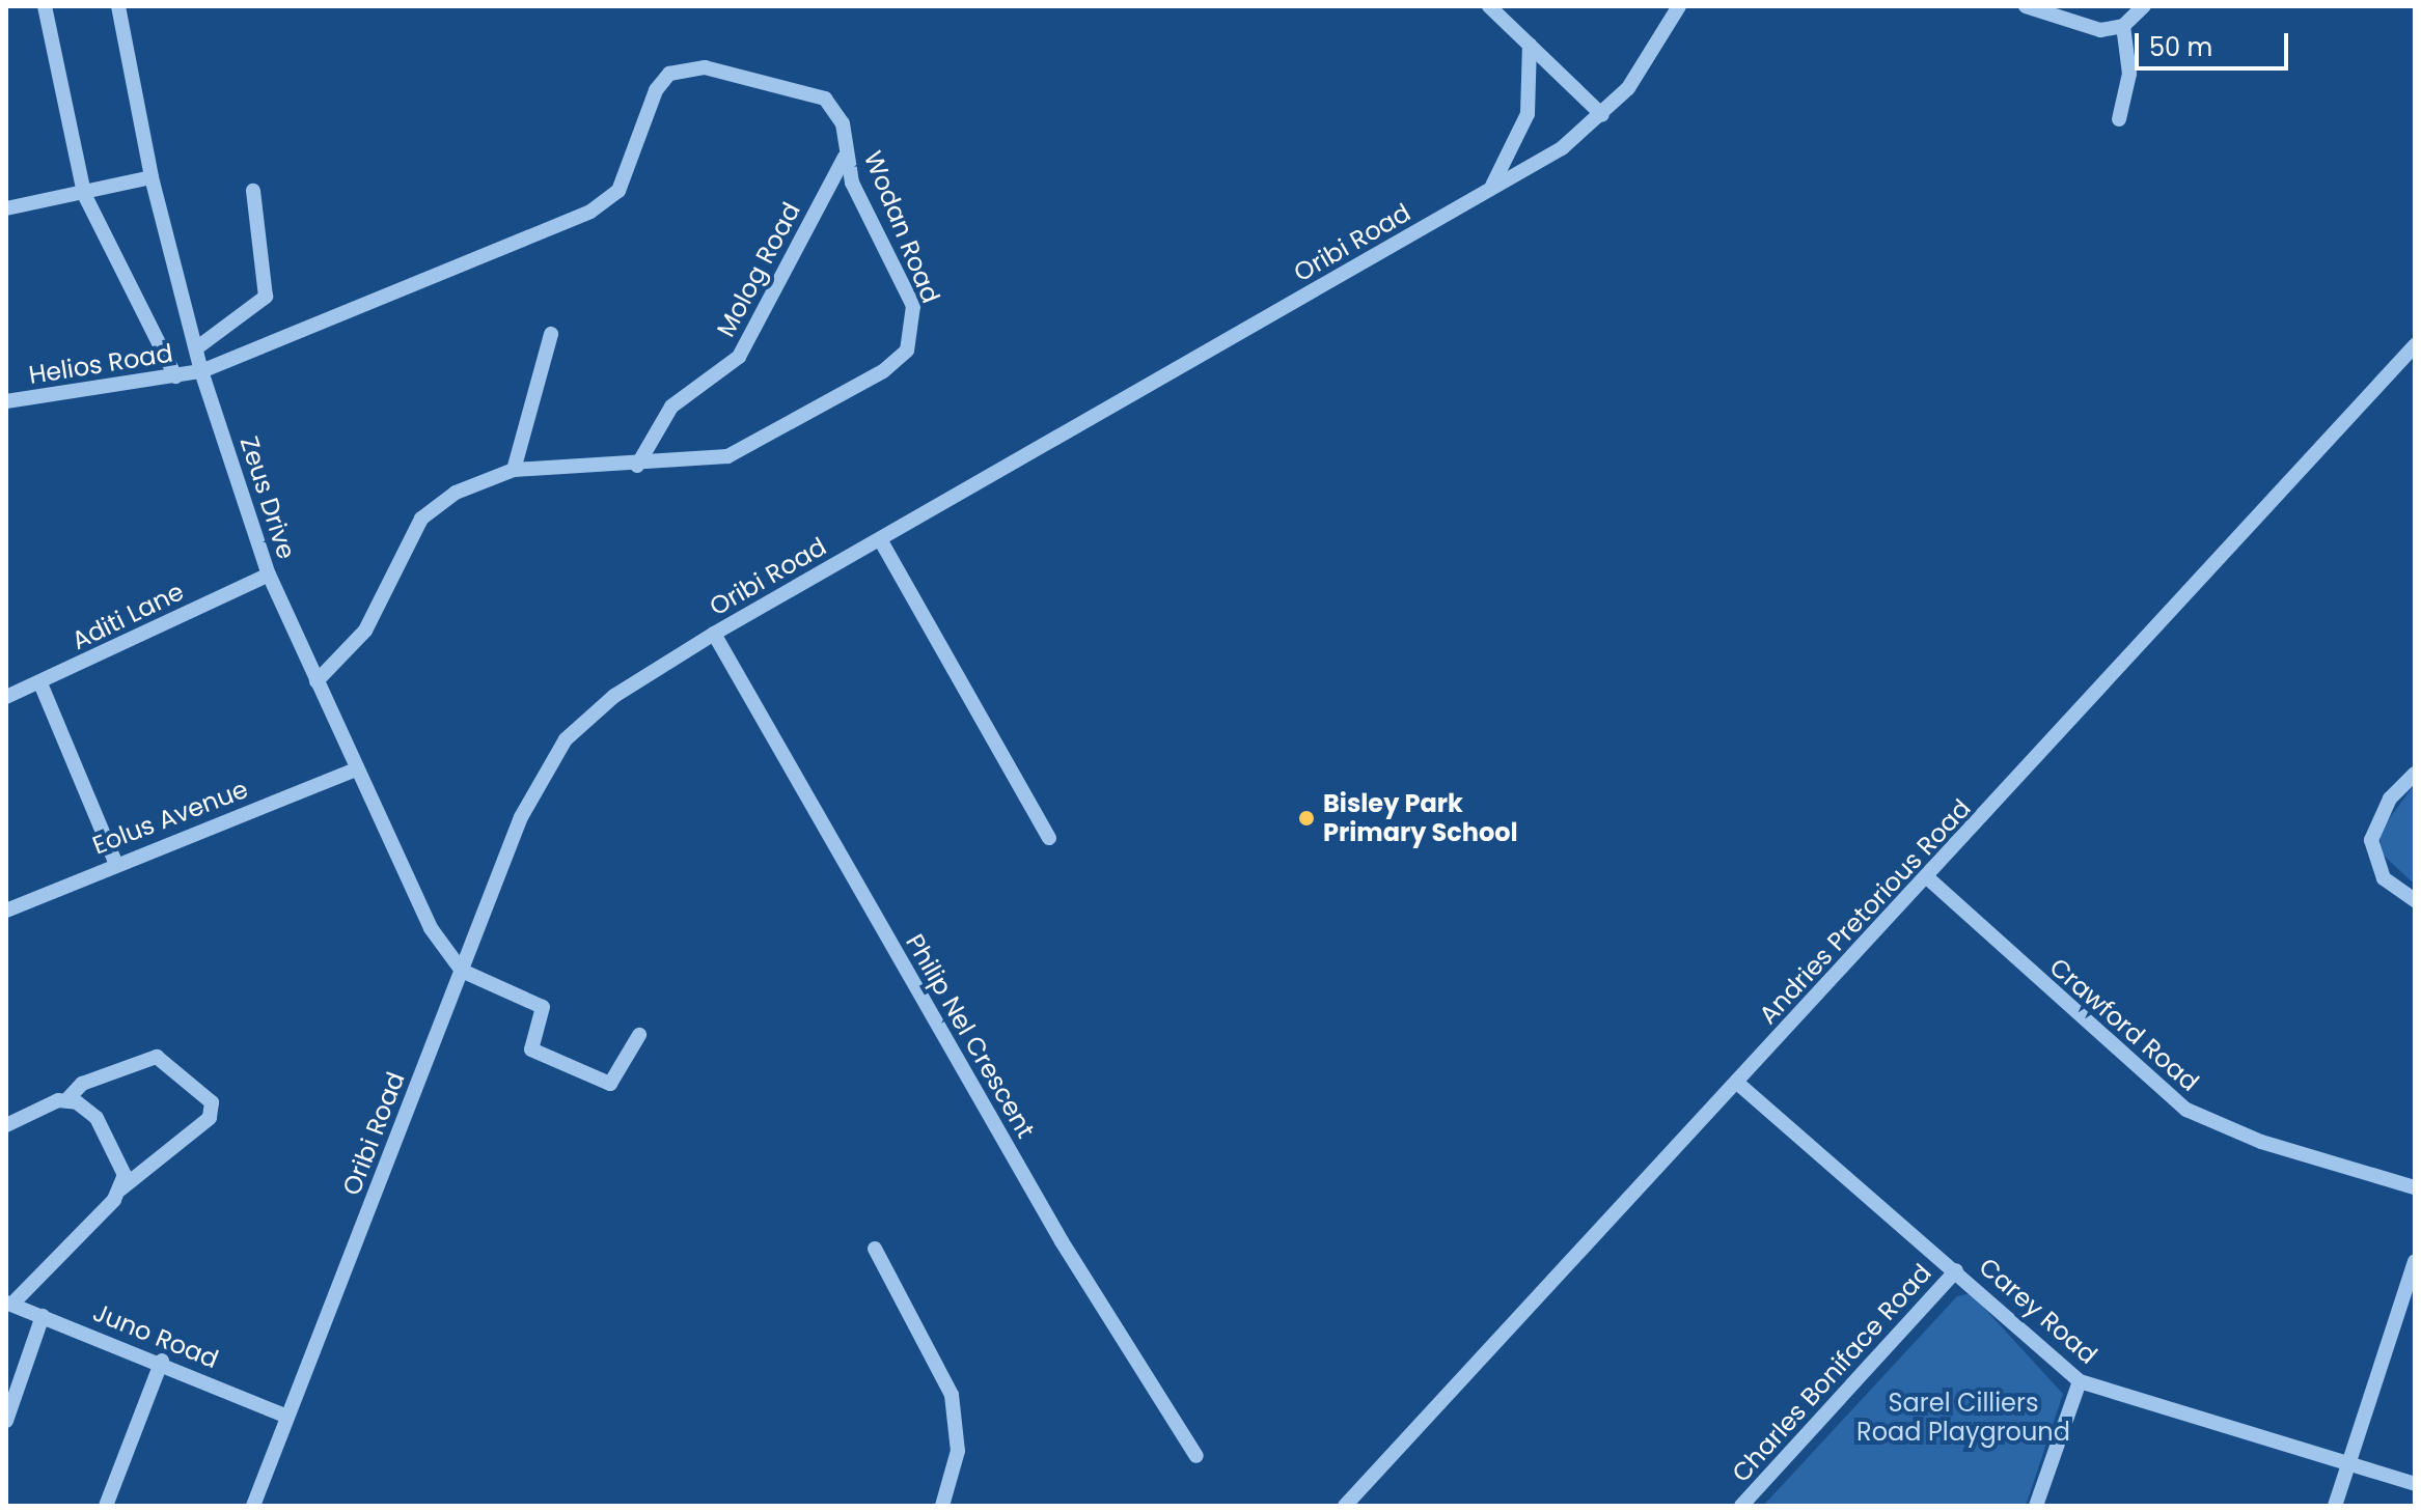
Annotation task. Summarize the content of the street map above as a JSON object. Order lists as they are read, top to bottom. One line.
{"streets":{"street":["Wodan Road","Oribi Road","Molog Road","Helios Road","Zeus Drive","Aditi Lane","Eolus Avenue","Andries Pretorious Road","Crawford Road","Philip Nel Crescent","Carey Road","Juno Road","Charles Boniface Road"]},"crossings":[["Wodan Road","Molog Road"],["Wodan Road","Helios Road"],["Wodan Road","Zeus Drive"],["Oribi Road","Zeus Drive"],["Oribi Road","Philip Nel Crescent"],["Oribi Road","Juno Road"],["Helios Road","Zeus Drive"],["Zeus Drive","Aditi Lane"],["Zeus Drive","Eolus Avenue"],["Andries Pretorious Road","Crawford Road"],["Andries Pretorious Road","Carey Road"],["Carey Road","Charles Boniface Road"]],"parks":["Sarel Cilliers Road Playground"],"places":["Bisley Park Primary School"],"scale_bar":"50 m"}
